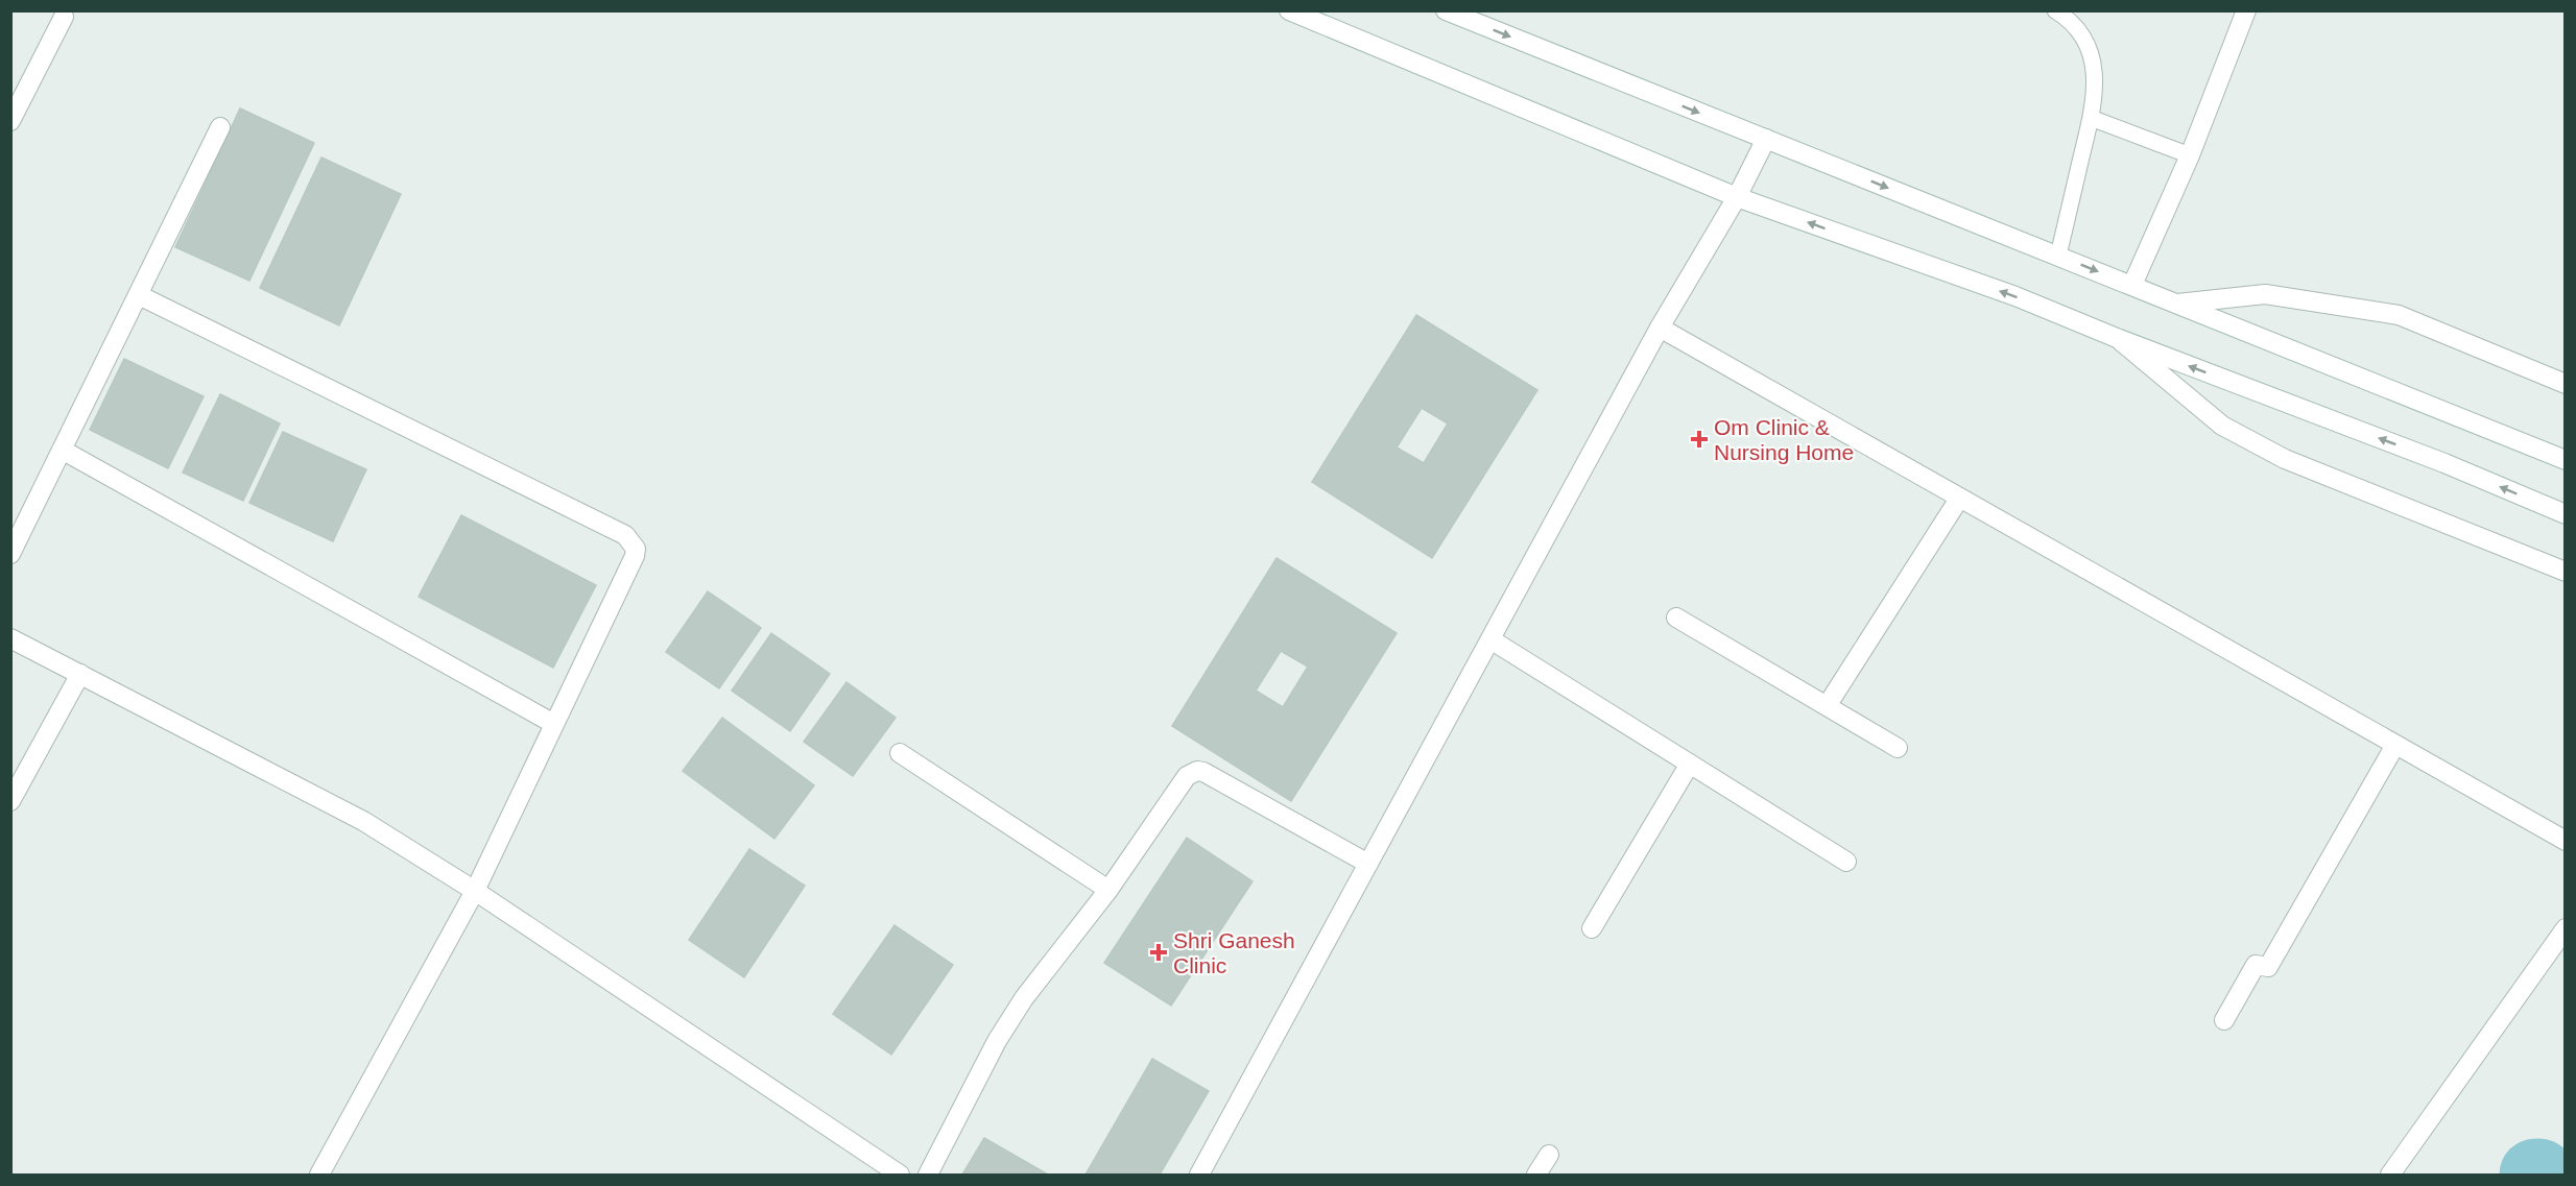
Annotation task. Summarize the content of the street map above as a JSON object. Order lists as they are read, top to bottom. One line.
{"places":{"health":["Om Clinic & Nursing Home","Shri Ganesh Clinic"]}}
